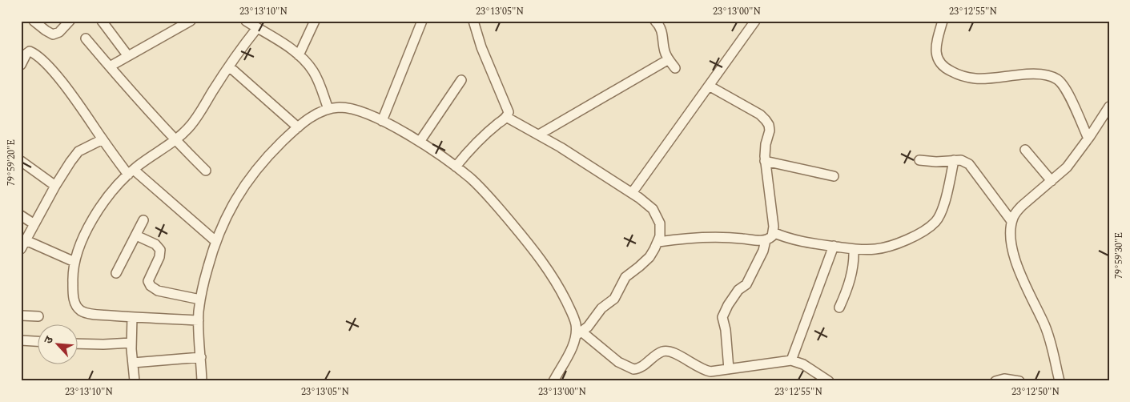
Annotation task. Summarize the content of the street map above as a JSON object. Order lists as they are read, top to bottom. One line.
{"north":"top left","coordinates":["23°13'10\"N","23°13'05\"N","23°13'00\"N","23°12'55\"N","79°59'20\"E","79°59'30\"E","23°12'50\"N"]}
